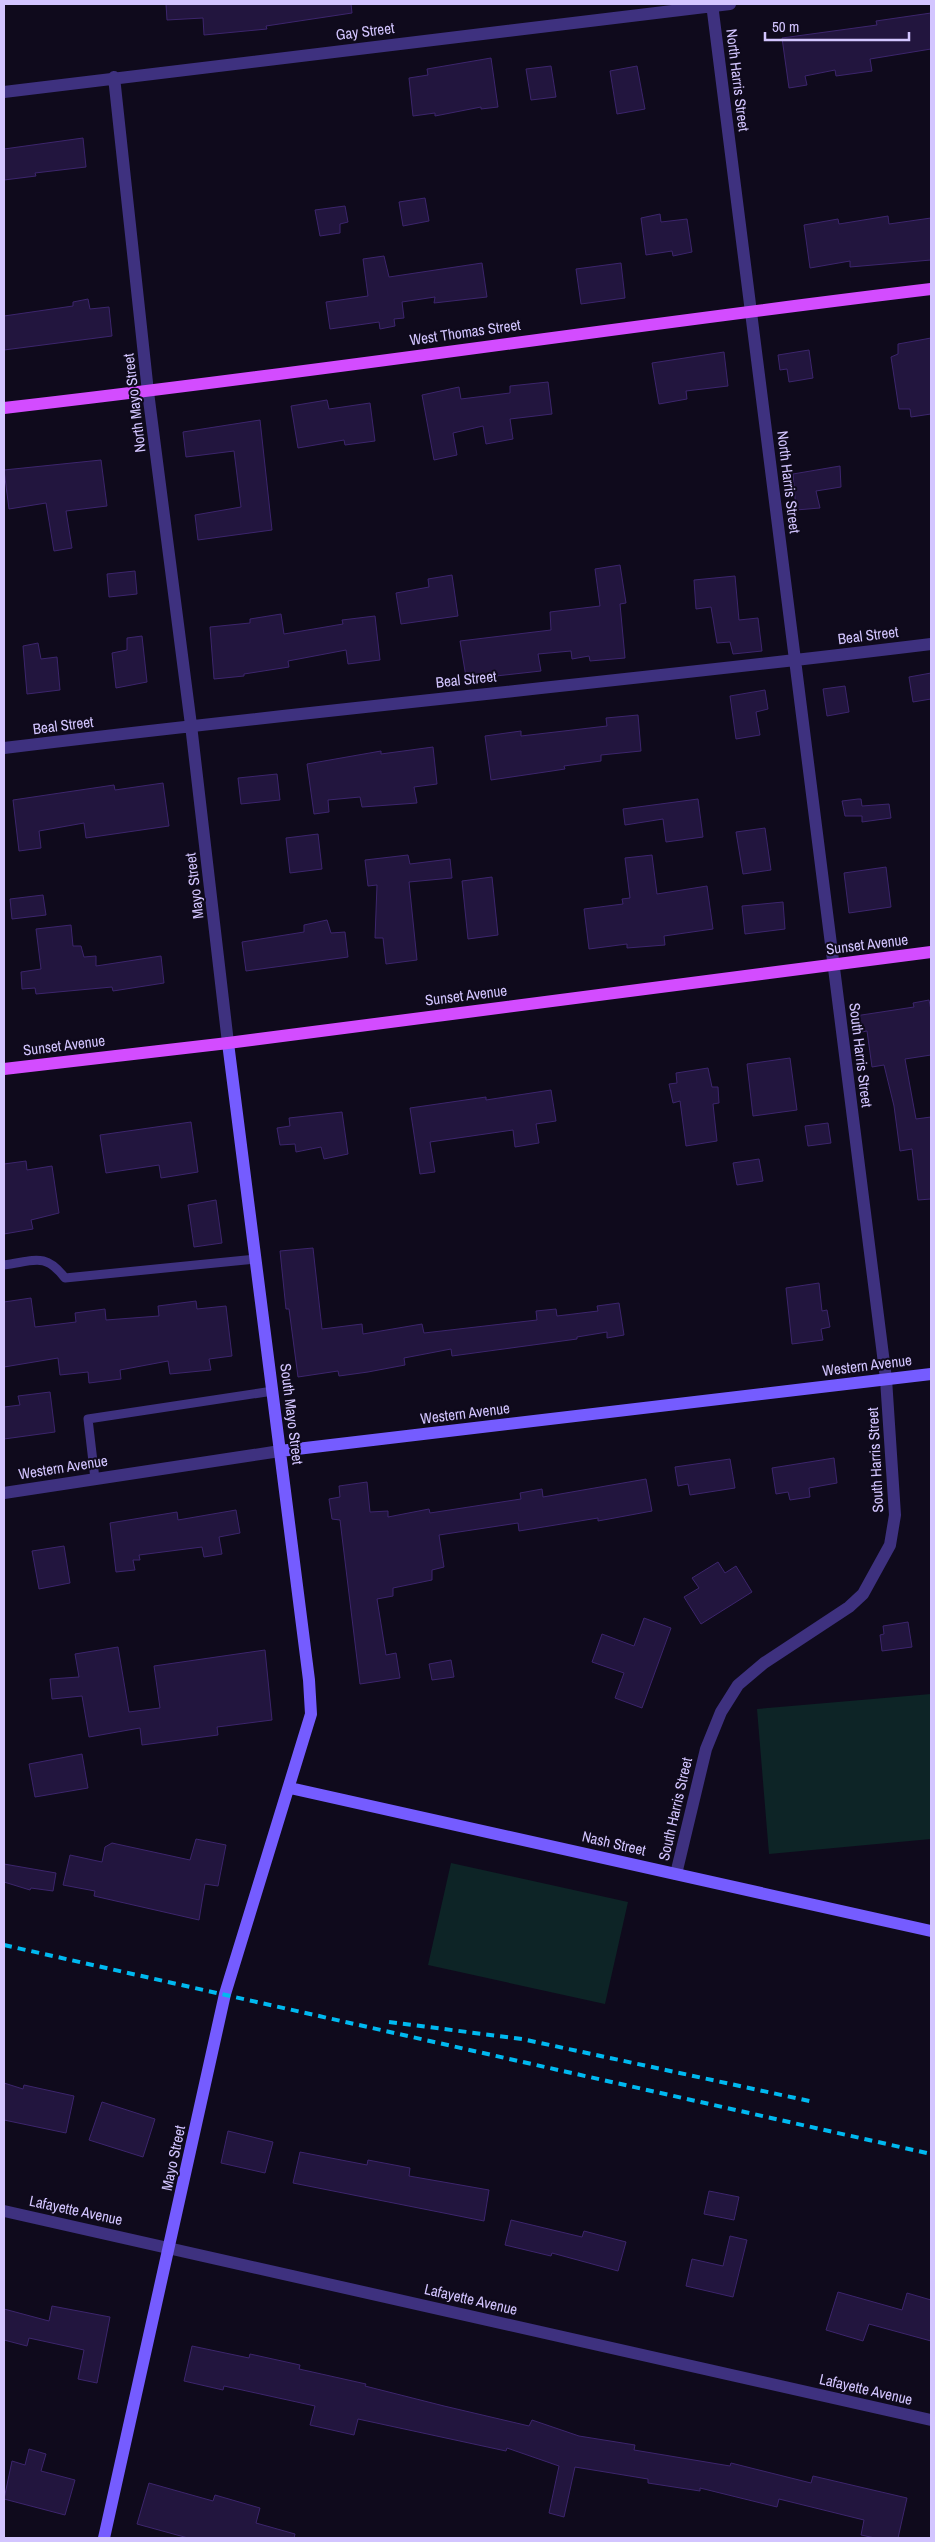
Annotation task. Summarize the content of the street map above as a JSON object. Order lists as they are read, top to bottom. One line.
{"streets":{"main road":["West Thomas Street","Sunset Avenue"],"street":["Gay Street","North Harris Street","North Mayo Street","Beal Street","Mayo Street","South Harris Street","Western Avenue","South Mayo Street","Nash Street","Lafayette Avenue"]},"crossings":[["Gay Street","North Harris Street"],["Gay Street","North Mayo Street"],["North Harris Street","West Thomas Street"],["North Harris Street","Beal Street"],["North Harris Street","Sunset Avenue"],["North Harris Street","South Harris Street"],["West Thomas Street","North Mayo Street"],["North Mayo Street","Beal Street"],["North Mayo Street","Mayo Street"],["Beal Street","Mayo Street"],["Mayo Street","Sunset Avenue"],["Mayo Street","South Mayo Street"],["Mayo Street","Nash Street"],["Mayo Street","Lafayette Avenue"],["Sunset Avenue","South Harris Street"],["Sunset Avenue","South Mayo Street"],["South Harris Street","Western Avenue"],["South Harris Street","Nash Street"],["Western Avenue","South Mayo Street"],["South Mayo Street","Nash Street"]],"scale_bar":"50 m"}
